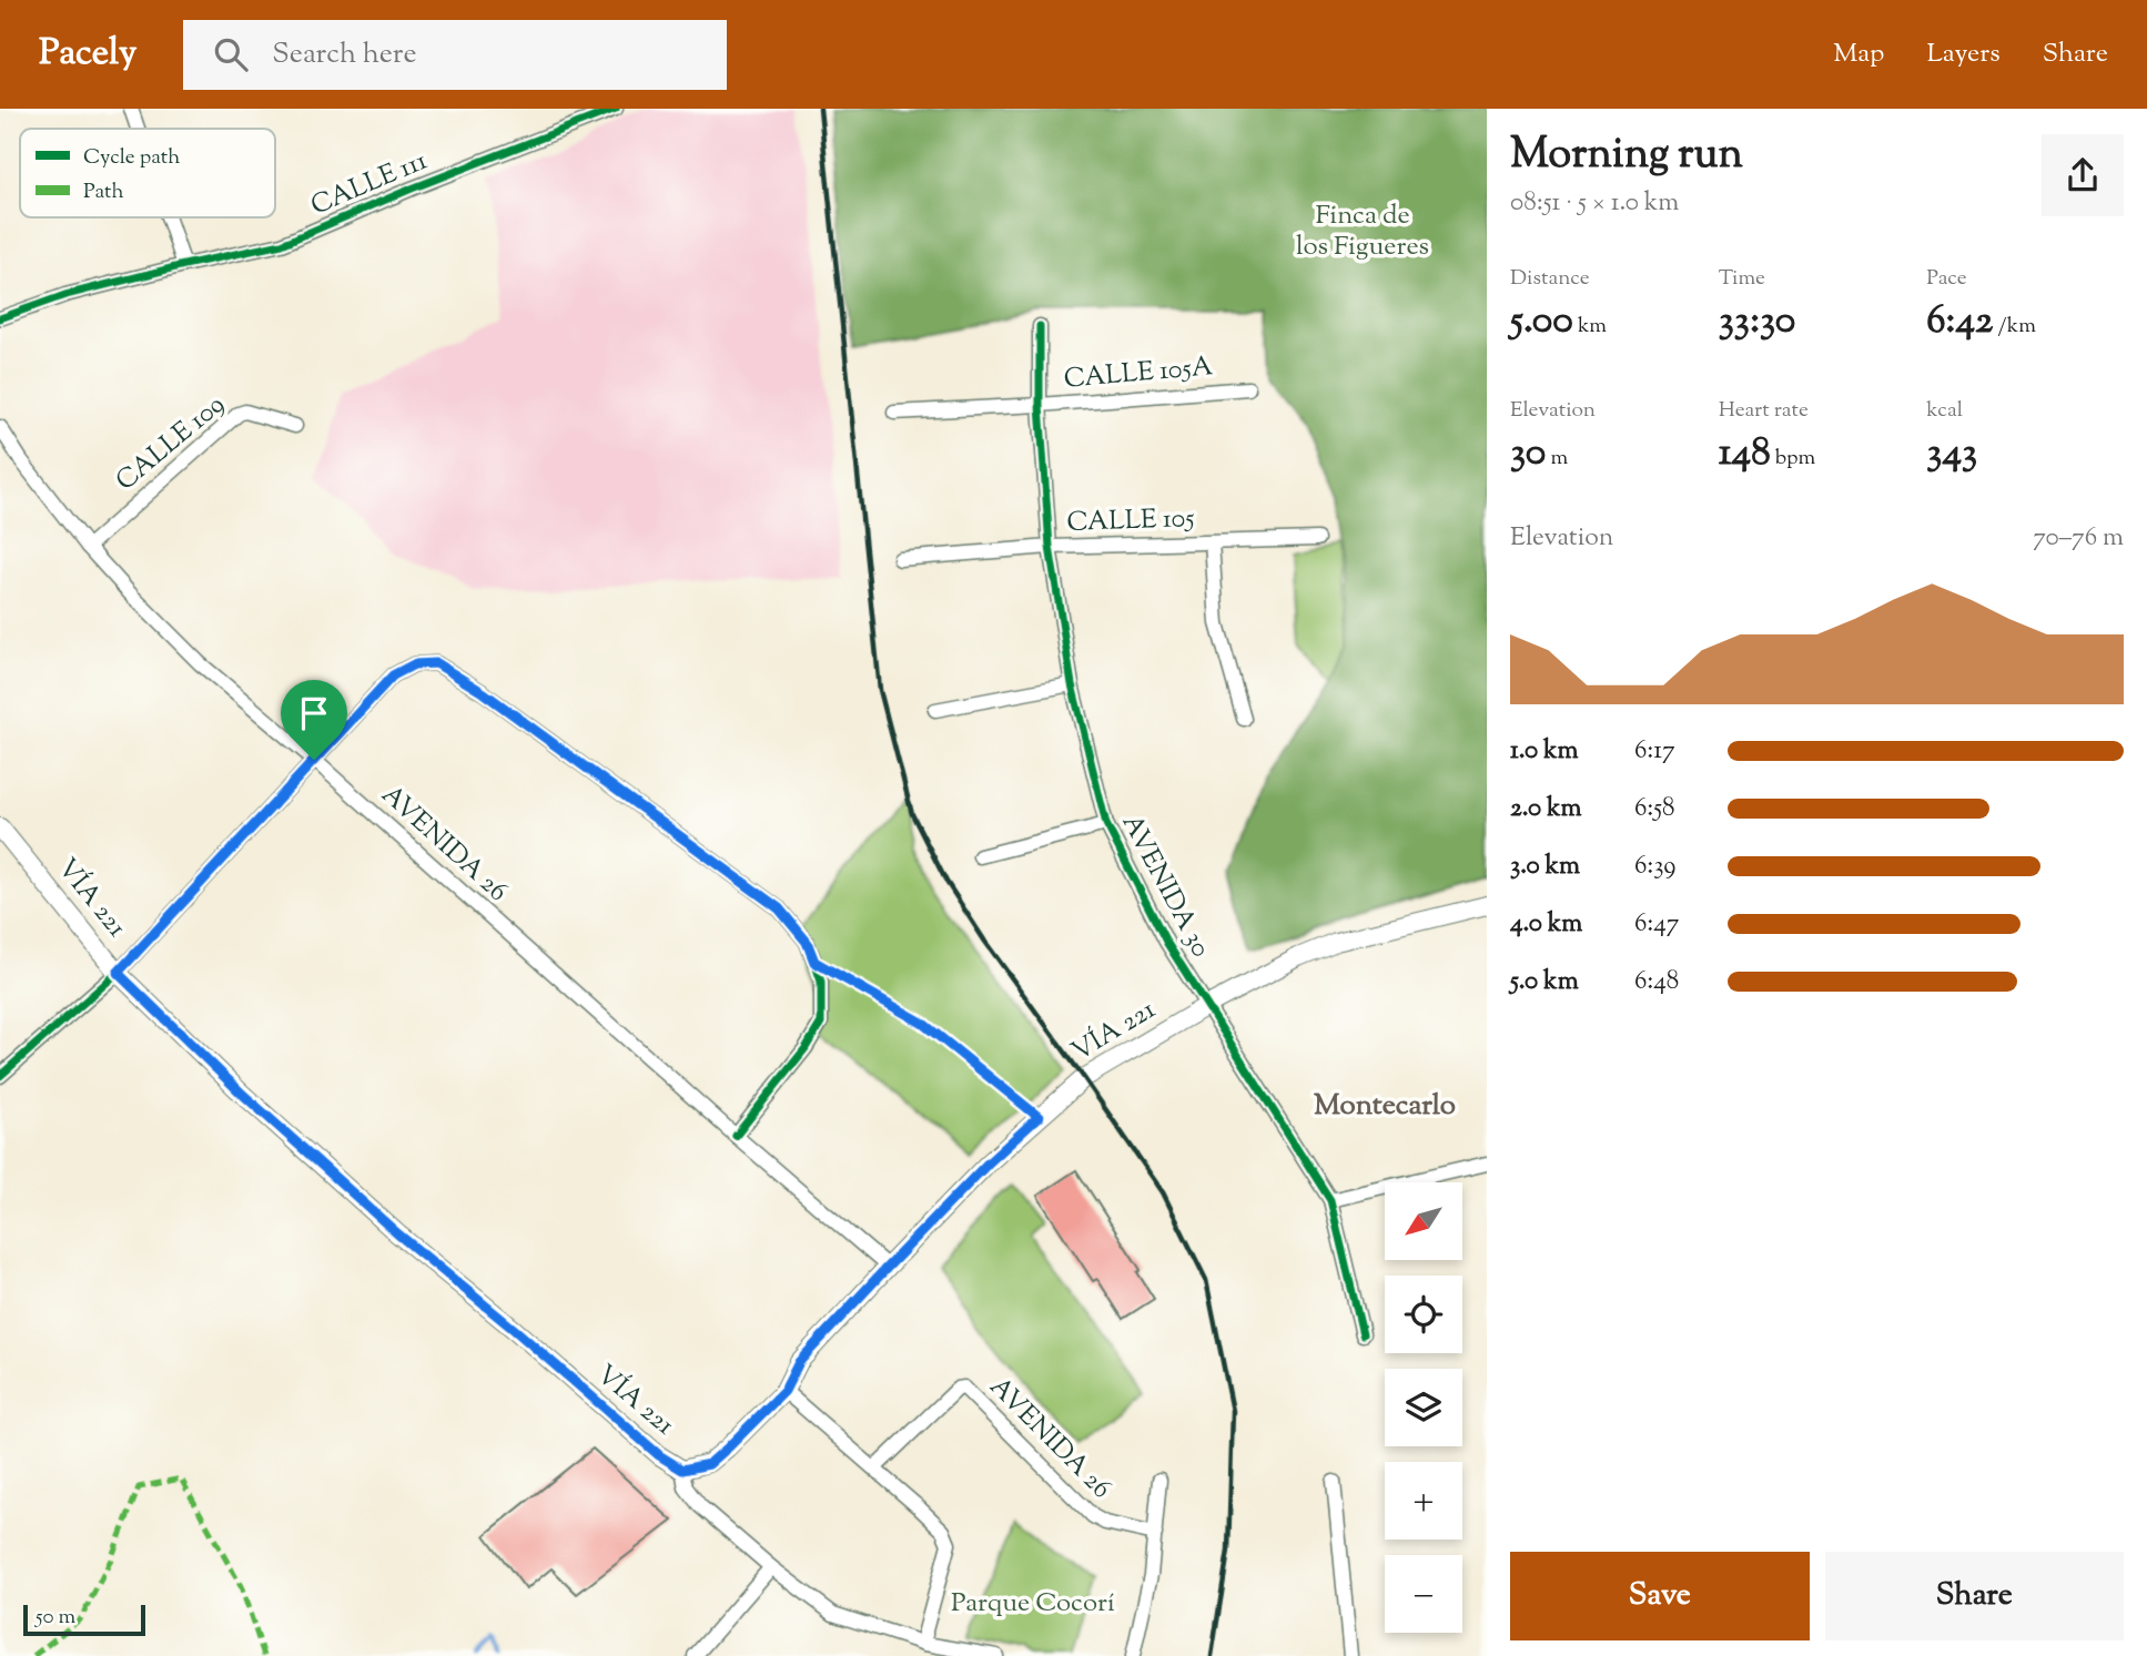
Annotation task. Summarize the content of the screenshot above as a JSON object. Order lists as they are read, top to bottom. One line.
{"streets":{"main road":["VÍA 221"],"street":["CALLE 111","CALLE 105A","CALLE 109","CALLE 105","AVENIDA 26","AVENIDA 30"]},"crossings":[["CALLE 105A","AVENIDA 30"],["CALLE 109","AVENIDA 26"],["CALLE 105","AVENIDA 30"],["AVENIDA 26","VÍA 221"],["AVENIDA 30","VÍA 221"]],"districts":["Montecarlo"],"parks":["Finca de los Figueres","Parque Cocorí"],"legend":["Cycle path","Path"],"scale_bar":"50 m","north":"bottom left","page":{"header":"Pacely","search":"Search here","nav":["Map","Layers","Share"],"heading":["Morning run","08:51 · 5 × 1.0 km"],"stats":[["Distance","5.00 km"],["Time","33:30"],["Pace","6:42 /km"],["Elevation","30 m"],["Heart rate","148 bpm"],["kcal","343"]],"chart":["Elevation","70–76 m"],"list":[{"name":"1.0 km","note":"6:17"},{"name":"2.0 km","note":"6:58"},{"name":"3.0 km","note":"6:39"},{"name":"4.0 km","note":"6:47"},{"name":"5.0 km","note":"6:48"}],"map_buttons":["+","−"],"buttons":["Save","Share"],"scale":"50 m"}}
